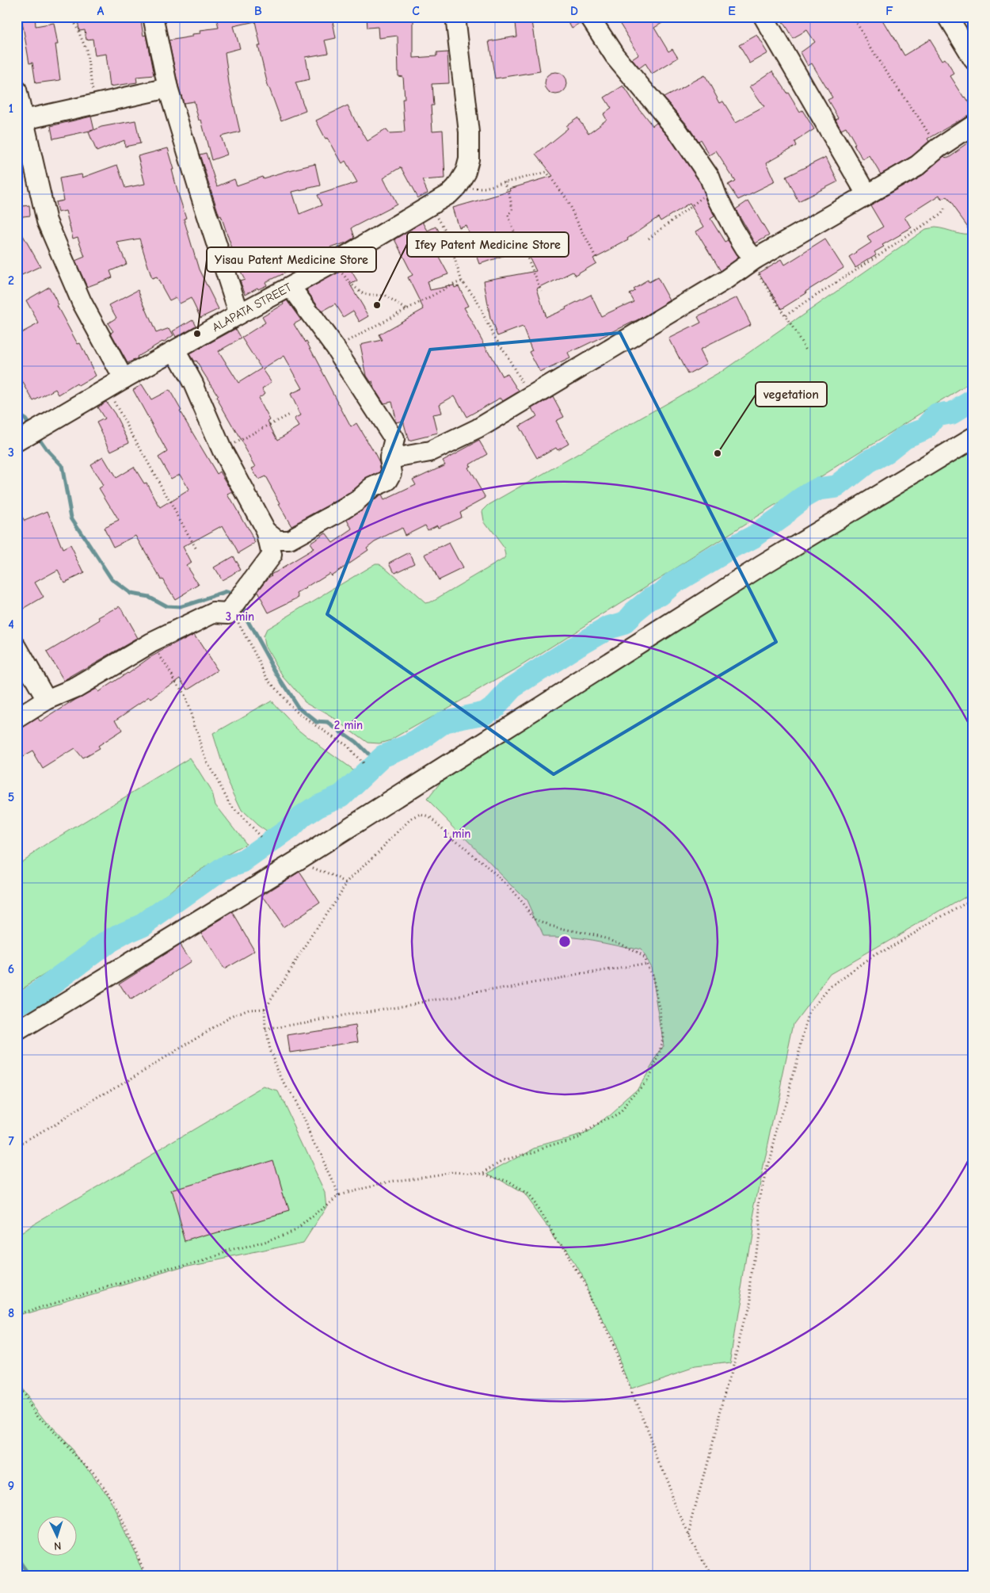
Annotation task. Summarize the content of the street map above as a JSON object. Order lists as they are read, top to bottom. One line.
{"streets":{"street":["ALAPATA STREET"]},"places":["Ifey Patent Medicine Store","Yisau Patent Medicine Store","vegetation"],"north":"bottom","grid":{"columns":["A","B","C","D","E","F"],"rows":["1","2","3","4","5","6","7","8","9"]},"rings":["3 min","2 min","1 min"]}
